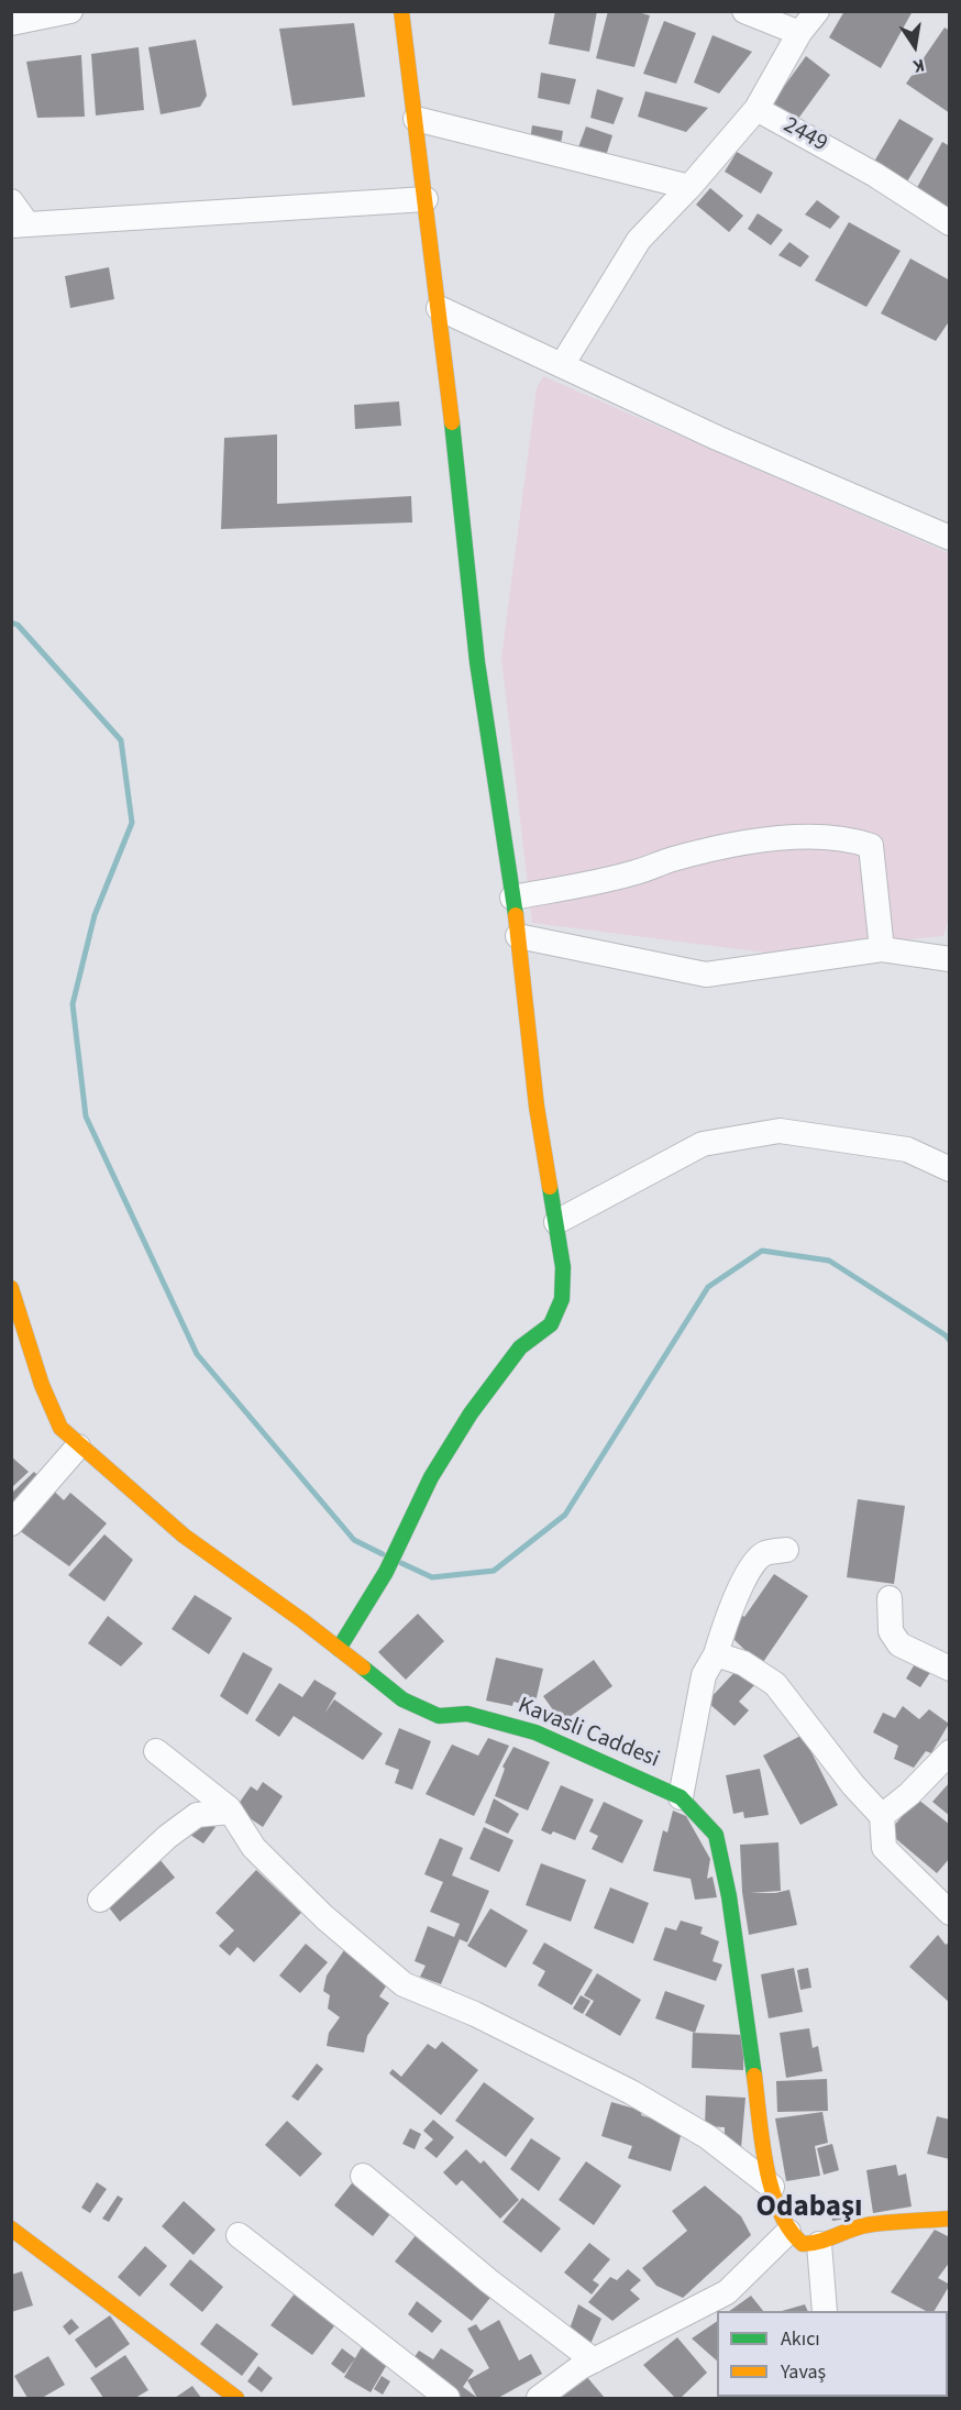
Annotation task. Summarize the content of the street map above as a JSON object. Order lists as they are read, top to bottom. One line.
{"streets":{"street":["2449","Kavasli Caddesi"]},"districts":["Odabaşı"],"legend":["Akıcı","Yavaş"],"north":"bottom"}
